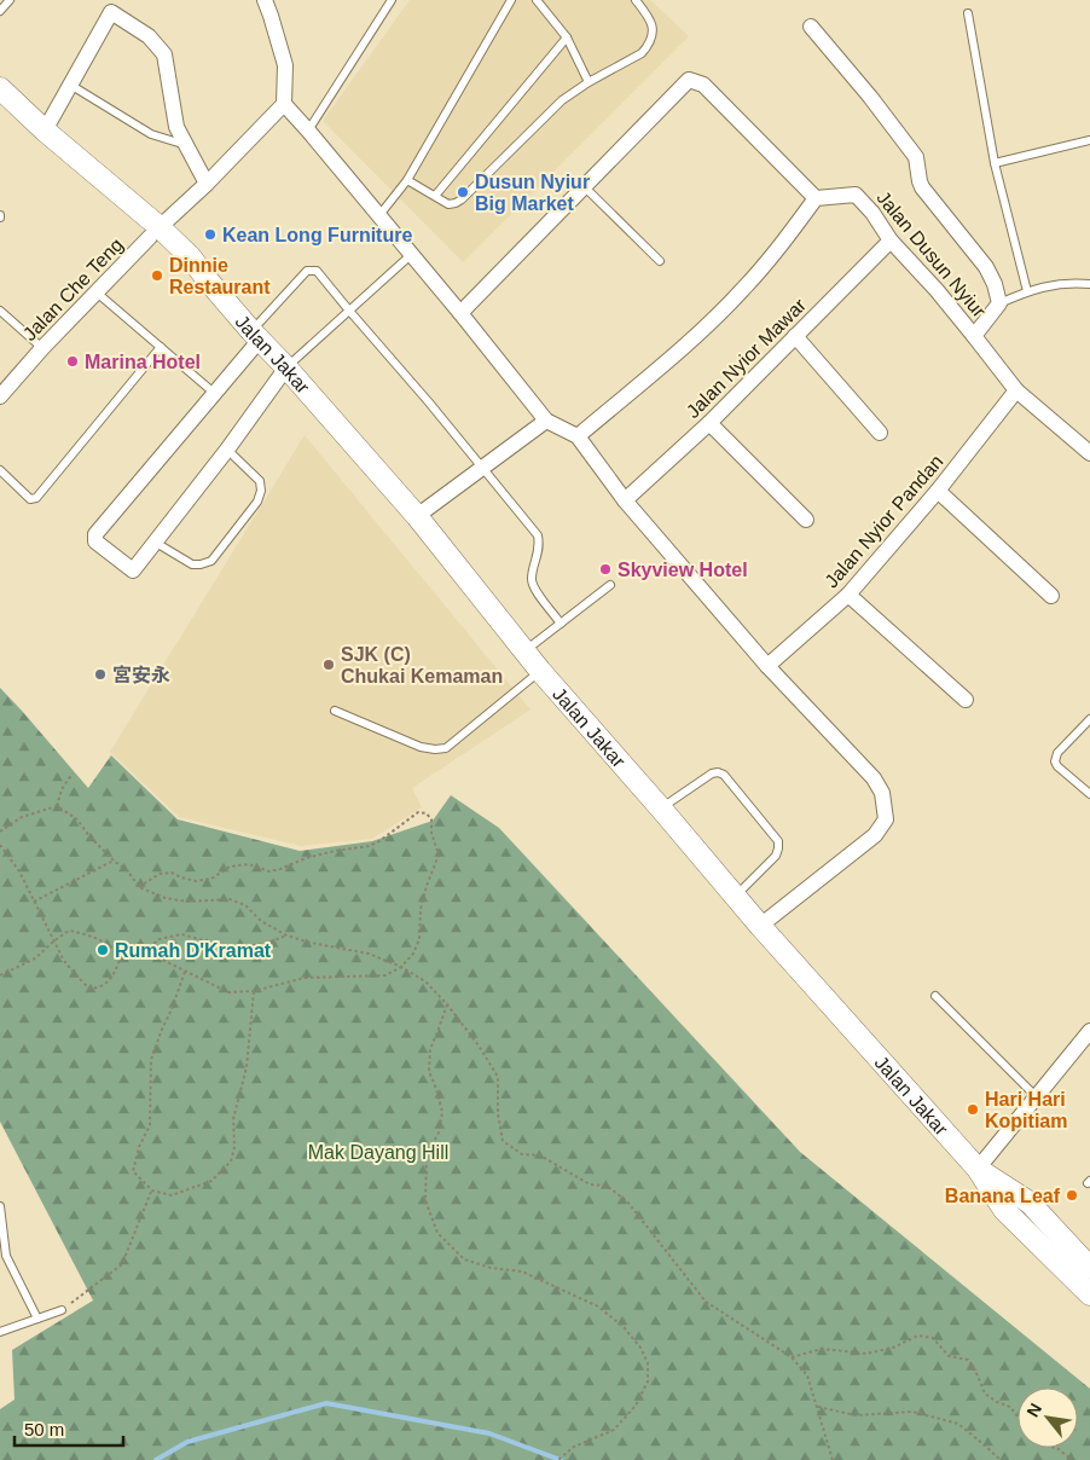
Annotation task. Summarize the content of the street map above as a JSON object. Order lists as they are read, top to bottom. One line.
{"streets":{"main road":["Jalan Jakar"],"street":["Jalan Dusun Nyiur","Jalan Che Teng","Jalan Nyior Mawar","Jalan Nyior Pandan"]},"crossings":[["Jalan Dusun Nyiur","Jalan Nyior Mawar"],["Jalan Dusun Nyiur","Jalan Nyior Pandan"],["Jalan Che Teng","Jalan Jakar"]],"parks":["Mak Dayang Hill"],"places":["Dusun Nyiur Big Market","Kean Long Furniture","Dinnie Restaurant","Marina Hotel","Skyview Hotel","SJK (C) Chukai Kemaman","宮安永","Rumah D'Kramat","Hari Hari Kopitiam","Banana Leaf"],"scale_bar":"50 m","north":"top left"}
